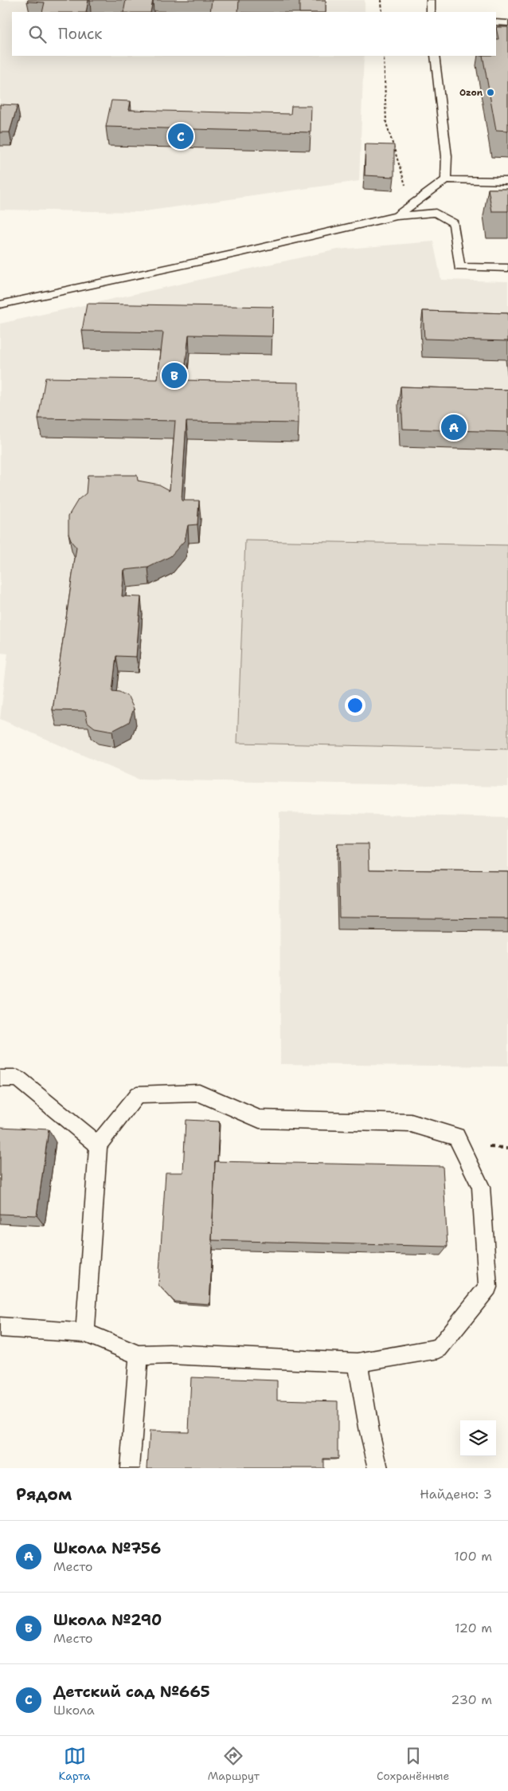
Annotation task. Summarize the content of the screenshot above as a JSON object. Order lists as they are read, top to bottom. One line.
{"places":["Ozon"],"page":{"search":"Поиск","pins":["C","B","A"],"heading":["Рядом","Найдено: 3"],"list":[{"mark":"A","name":"Школа №756","note":"Место","value":"100 m"},{"mark":"B","name":"Школа №290","note":"Место","value":"120 m"},{"mark":"C","name":"Детский сад №665","note":"Школа","value":"230 m"}],"nav":["Карта","Маршрут","Сохранённые"]}}
